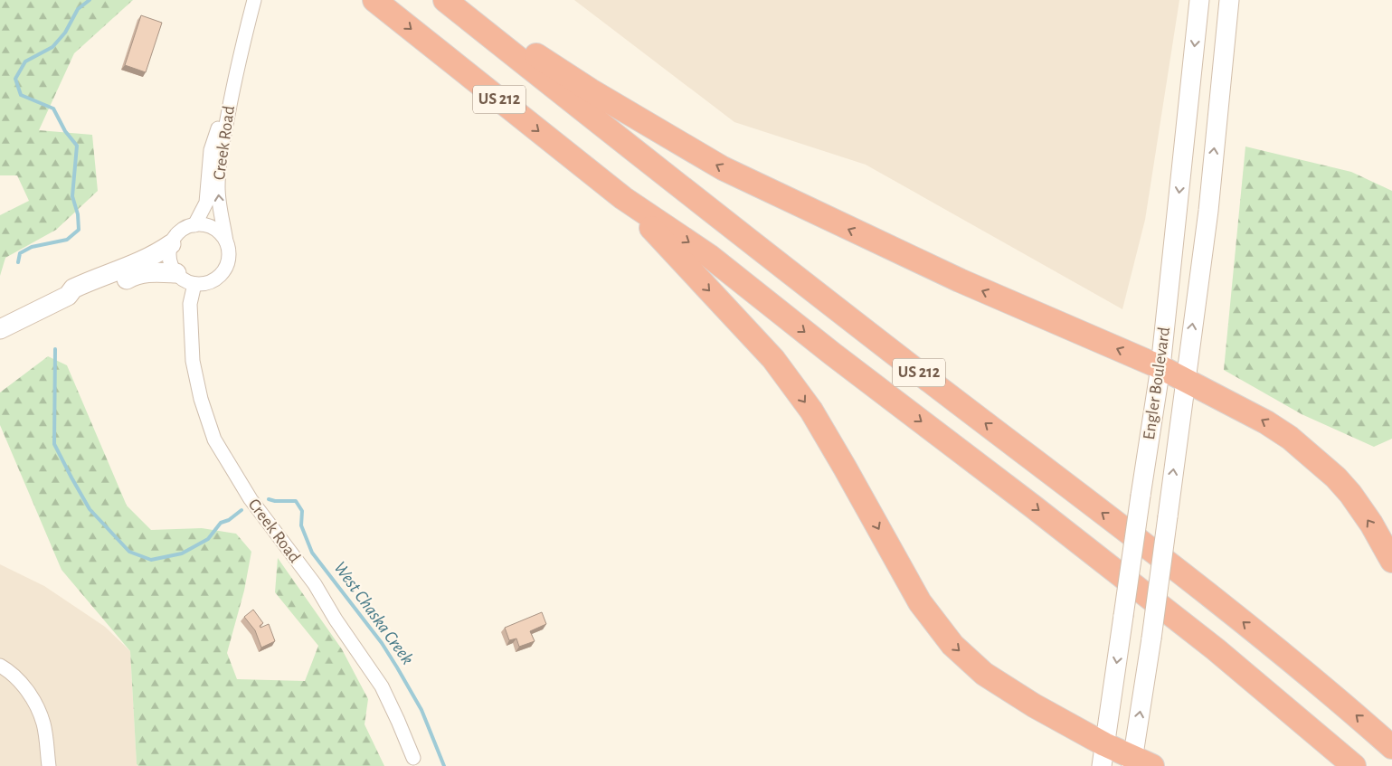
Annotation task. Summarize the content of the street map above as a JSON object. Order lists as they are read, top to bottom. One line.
{"streets":{"highway":["US 212"],"main road":["Engler Boulevard"],"street":["Creek Road"]},"water":["West Chaska Creek"]}
